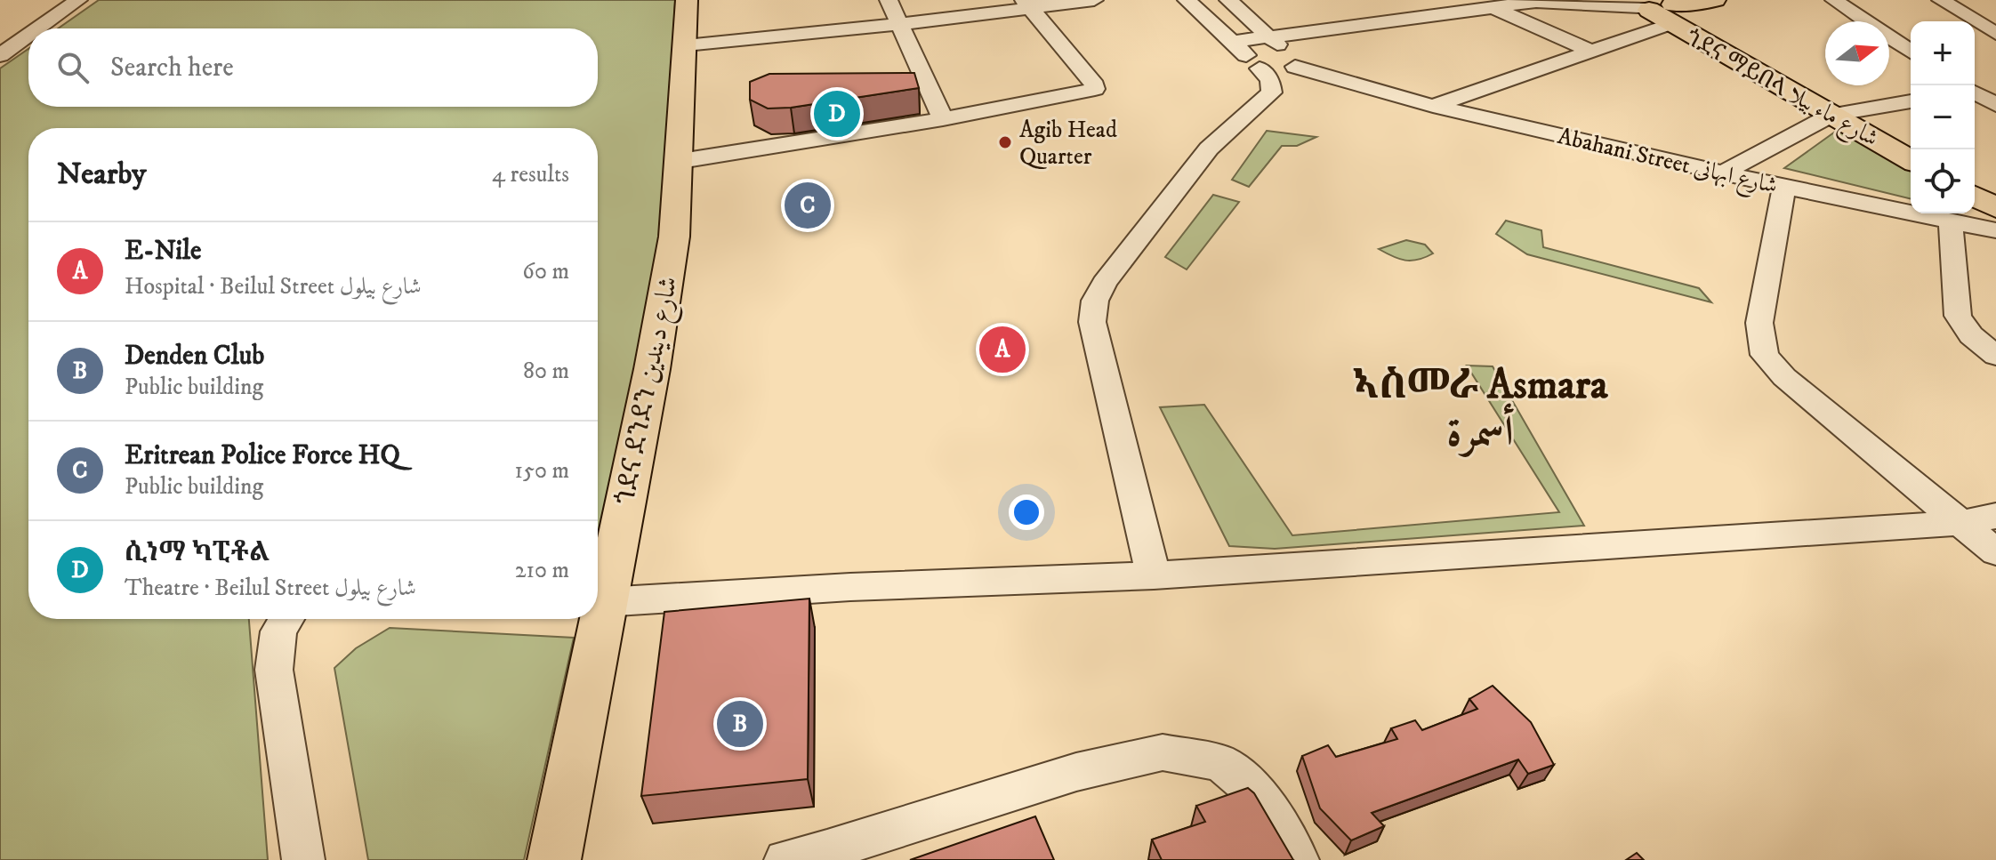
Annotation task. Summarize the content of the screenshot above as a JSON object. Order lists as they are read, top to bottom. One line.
{"streets":{"highway":["ጎደና ማይበላ شارع ماء بيلا"],"main road":["ጎደና ደንደን شارع ديندين"],"street":["Abahani Street شارع ابهانى"]},"districts":["ኣስመራ Asmara أسمرة"],"places":["Agib Head Quarter"],"north":"right","page":{"map_buttons":["+","−"],"search":"Search here","pins":["D","C","A","B"],"heading":["Nearby","4 results"],"list":[{"mark":"A","name":"E-Nile","note":"Hospital · Beilul Street شارع بيلول","value":"60 m"},{"mark":"B","name":"Denden Club","note":"Public building","value":"80 m"},{"mark":"C","name":"Eritrean Police Force HQ","note":"Public building","value":"150 m"},{"mark":"D","name":"ሲነማ ካፒቶል","note":"Theatre · Beilul Street شارع بيلول","value":"210 m"}]}}
